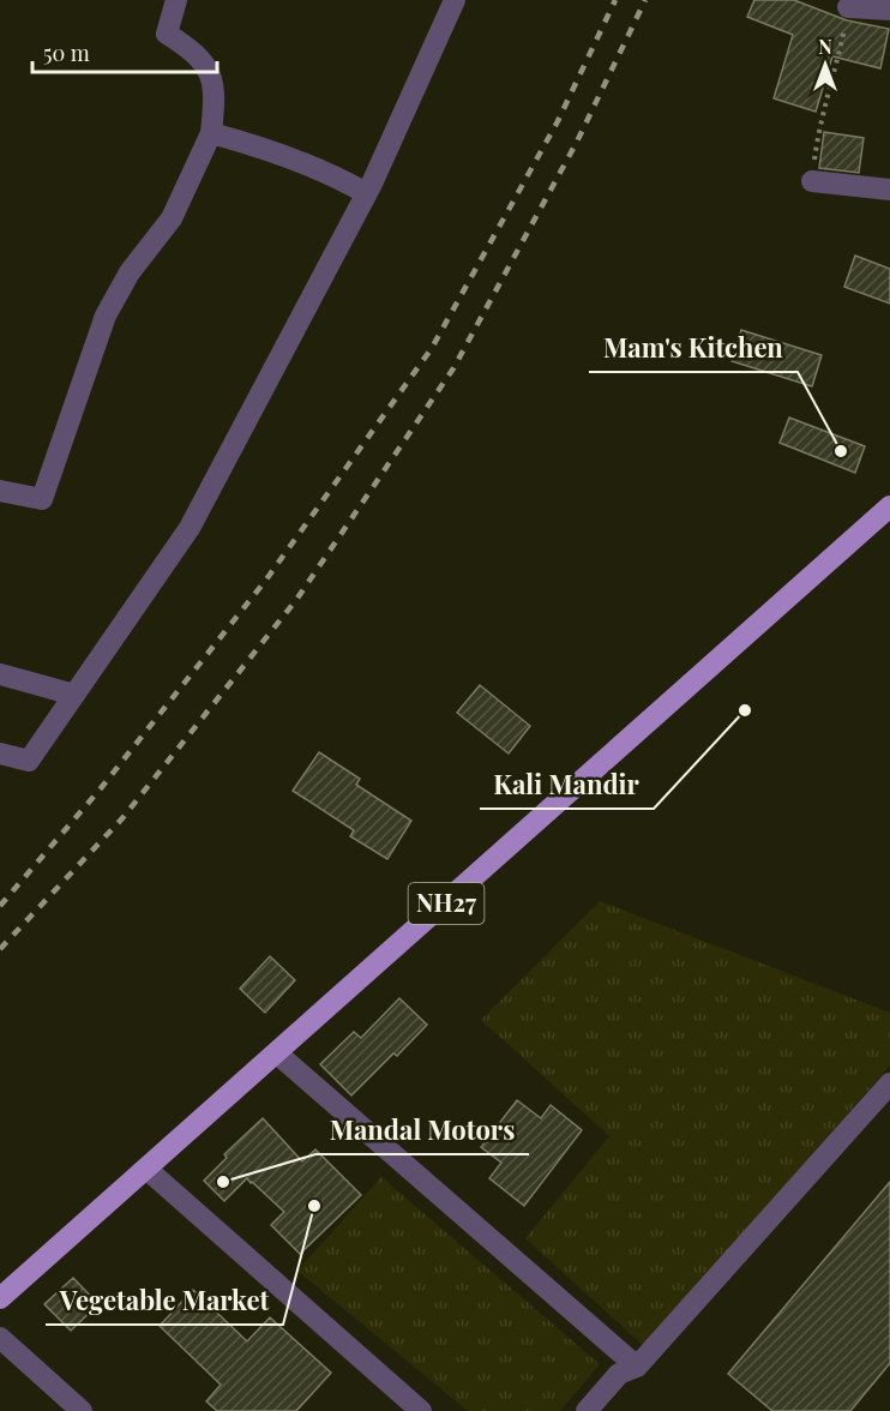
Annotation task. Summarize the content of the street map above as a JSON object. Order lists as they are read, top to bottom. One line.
{"streets":{"main road":["NH27"]},"places":["Mam's Kitchen","Kali Mandir","Mandal Motors","Vegetable Market"],"scale_bar":"50 m","north":"top"}
